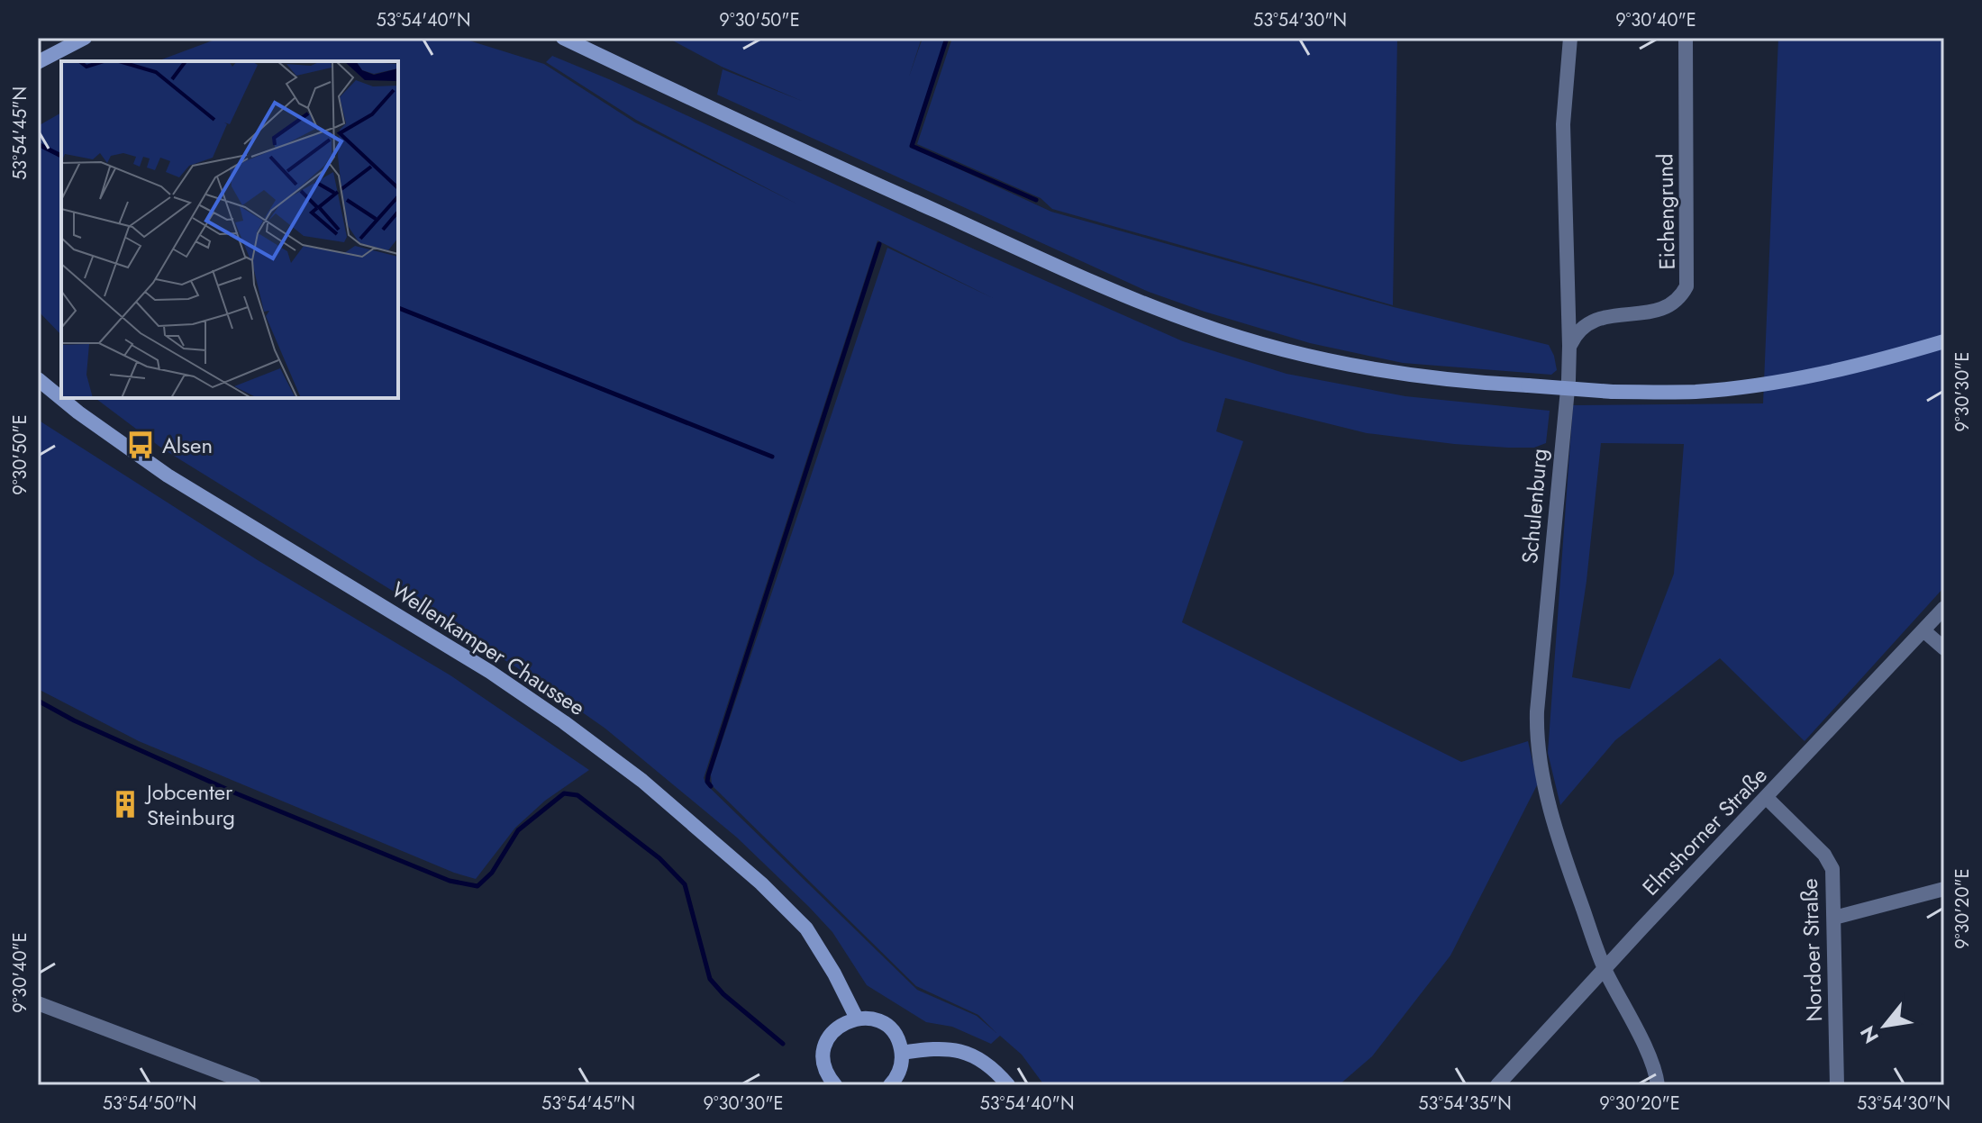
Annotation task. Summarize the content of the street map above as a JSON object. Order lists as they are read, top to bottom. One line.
{"streets":{"main road":["Wellenkamper Chaussee"],"street":["Eichengrund","Schulenburg","Elmshorner Straße","Nordoer Straße"]},"crossings":[["Eichengrund","Schulenburg"],["Schulenburg","Elmshorner Straße"],["Elmshorner Straße","Nordoer Straße"]],"places":{"bus stop":["Alsen"],"building":["Jobcenter Steinburg"]},"north":"bottom left","coordinates":["53°54'40\"N","9°30'50\"E","53°54'30\"N","9°30'40\"E","53°54'45\"N","9°30'30\"E","9°30'20\"E","53°54'50\"N","53°54'35\"N"]}
